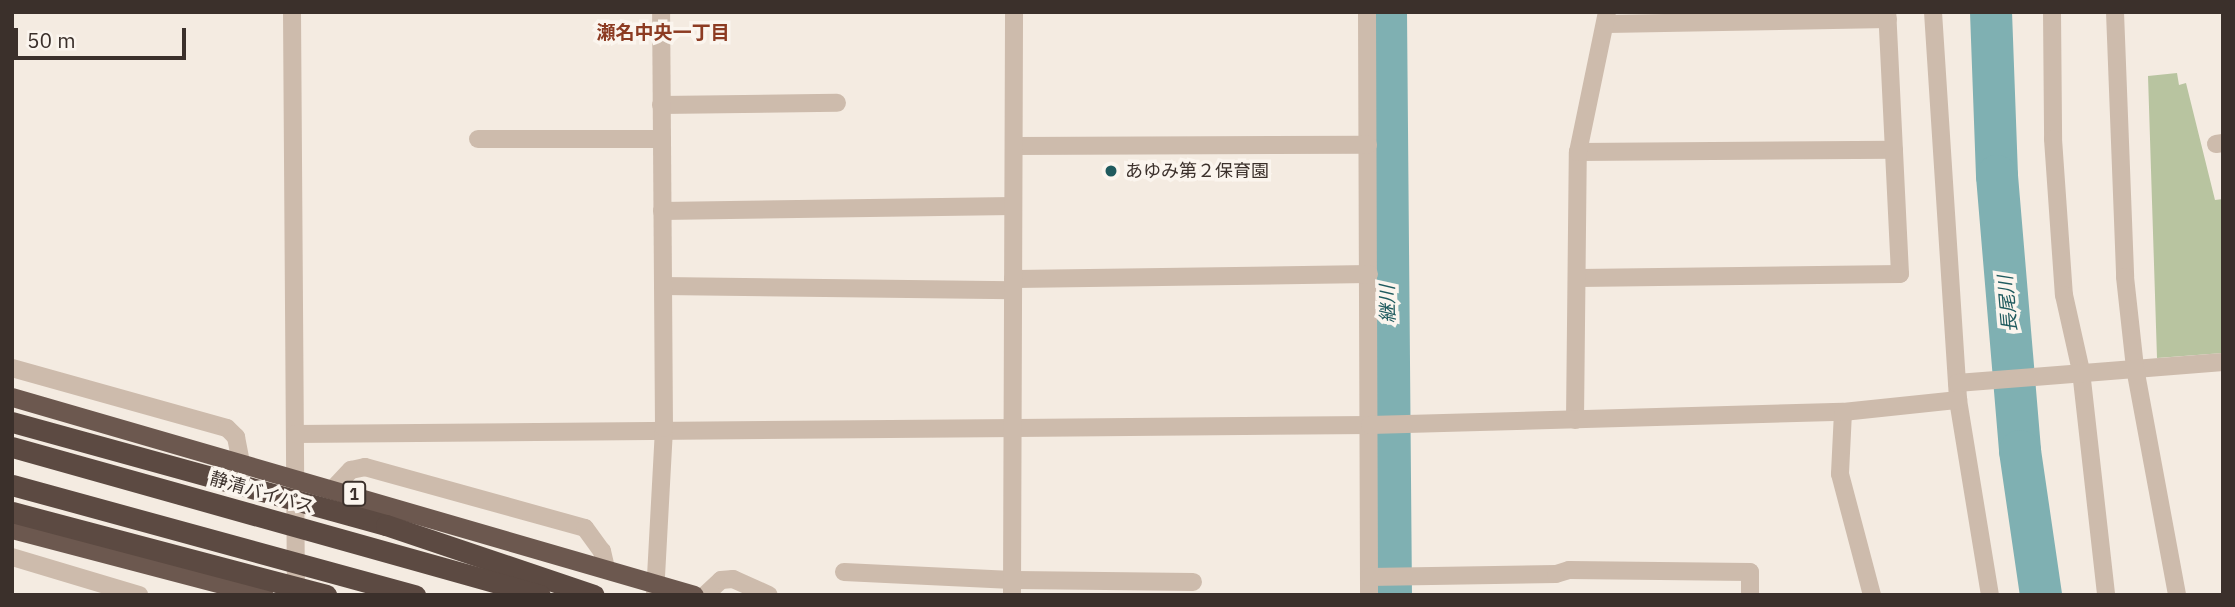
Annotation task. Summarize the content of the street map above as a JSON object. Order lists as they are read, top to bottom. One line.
{"streets":{"highway":["静清バイパス","1"]},"districts":["瀬名中央一丁目"],"water":["継川","長尾川"],"places":["あゆみ第２保育園"],"scale_bar":"50 m"}
